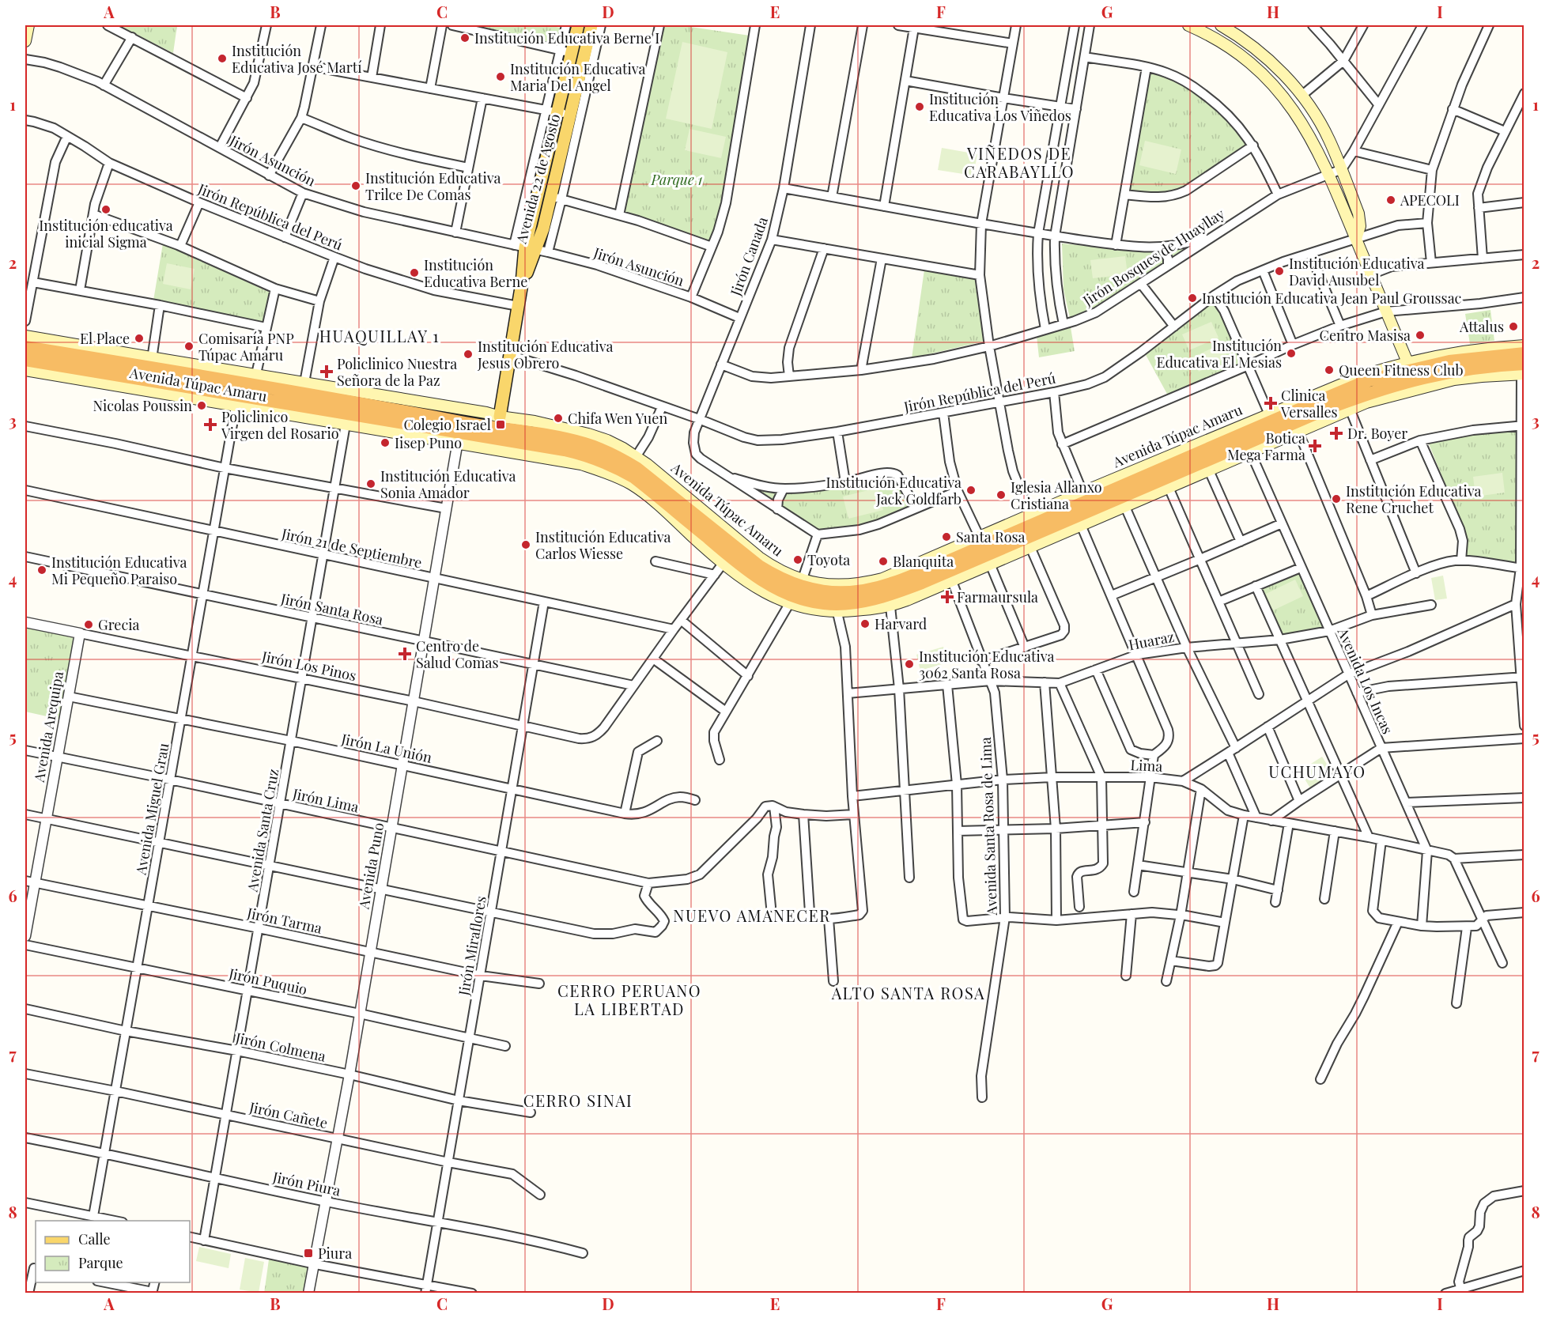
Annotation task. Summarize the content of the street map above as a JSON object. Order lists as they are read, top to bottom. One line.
{"streets":{"highway":["Avenida Túpac Amaru"],"main road":["Avenida 22 de Agosto"],"street":["Jirón Asunción","Jirón República del Perú","Jirón Canada","Jirón Bosques de Huayllay","Jirón 21 de Septiembre","Jirón Santa Rosa","Huaraz","Jirón Los Pinos","Avenida Los Incas","Avenida Arequipa","Jirón La Unión","Lima","Jirón Lima","Avenida Miguel Grau","Avenida Santa Rosa de Lima","Avenida Santa Cruz","Avenida Puno","Jirón Tarma","Jirón Miraflores","Jirón Puquio","Jirón Colmena","Jirón Cañete","Jirón Piura"]},"crossings":[["Jirón Asunción","Avenida 22 de Agosto"],["Jirón Asunción","Jirón Canada"],["Avenida 22 de Agosto","Jirón República del Perú"],["Avenida 22 de Agosto","Avenida Túpac Amaru"],["Jirón República del Perú","Jirón Canada"],["Jirón Canada","Jirón Bosques de Huayllay"],["Avenida Túpac Amaru","Avenida Los Incas"],["Avenida Túpac Amaru","Avenida Miguel Grau"],["Avenida Túpac Amaru","Avenida Santa Rosa de Lima"],["Avenida Túpac Amaru","Avenida Santa Cruz"],["Avenida Túpac Amaru","Avenida Puno"],["Jirón 21 de Septiembre","Avenida Miguel Grau"],["Jirón 21 de Septiembre","Avenida Santa Cruz"],["Jirón 21 de Septiembre","Avenida Puno"],["Jirón 21 de Septiembre","Jirón Miraflores"],["Jirón Santa Rosa","Jirón Los Pinos"],["Jirón Santa Rosa","Avenida Miguel Grau"],["Jirón Santa Rosa","Avenida Santa Cruz"],["Jirón Santa Rosa","Avenida Puno"],["Jirón Santa Rosa","Jirón Miraflores"],["Huaraz","Avenida Los Incas"],["Huaraz","Avenida Santa Rosa de Lima"],["Jirón Los Pinos","Avenida Arequipa"],["Jirón Los Pinos","Avenida Miguel Grau"],["Jirón Los Pinos","Avenida Santa Cruz"],["Jirón Los Pinos","Avenida Puno"],["Jirón Los Pinos","Jirón Miraflores"],["Avenida Los Incas","Lima"],["Avenida Arequipa","Jirón La Unión"],["Avenida Arequipa","Jirón Lima"],["Avenida Arequipa","Jirón Tarma"],["Jirón La Unión","Avenida Miguel Grau"],["Jirón La Unión","Avenida Santa Cruz"],["Jirón La Unión","Avenida Puno"],["Jirón La Unión","Jirón Miraflores"],["Lima","Avenida Santa Rosa de Lima"],["Jirón Lima","Avenida Miguel Grau"],["Jirón Lima","Avenida Santa Cruz"],["Jirón Lima","Avenida Puno"],["Jirón Lima","Jirón Miraflores"],["Avenida Miguel Grau","Jirón Tarma"],["Avenida Miguel Grau","Jirón Puquio"],["Avenida Miguel Grau","Jirón Colmena"],["Avenida Miguel Grau","Jirón Cañete"],["Avenida Miguel Grau","Jirón Piura"],["Avenida Santa Cruz","Jirón Tarma"],["Avenida Santa Cruz","Jirón Puquio"],["Avenida Santa Cruz","Jirón Colmena"],["Avenida Santa Cruz","Jirón Cañete"],["Avenida Santa Cruz","Jirón Piura"],["Avenida Puno","Jirón Tarma"],["Avenida Puno","Jirón Puquio"],["Avenida Puno","Jirón Colmena"],["Avenida Puno","Jirón Cañete"],["Avenida Puno","Jirón Piura"],["Jirón Tarma","Jirón Miraflores"],["Jirón Miraflores","Jirón Puquio"],["Jirón Miraflores","Jirón Colmena"],["Jirón Miraflores","Jirón Cañete"],["Jirón Miraflores","Jirón Piura"]],"districts":["VIÑEDOS DE CARABAYLLO","HUAQUILLAY 1","UCHUMAYO","NUEVO AMANECER","CERRO PERUANO LA LIBERTAD","ALTO SANTA ROSA","CERRO SINAI"],"parks":["Parque 1"],"places":{"other":["Institución Educativa Berne I","Institución Educativa José Martí","Institución Educativa Maria Del Angel","Institución Educativa Los Viñedos","Institución Educativa Trilce De Comas","APECOLI","Institución educativa inicial Sigma","Institución Educativa David Ausubel","Institución Educativa Berne","Institución Educativa Jean Paul Groussac","Attalus","Centro Masisa","El Place","Comisaría PNP Túpac Amaru","Institución Educativa El Mesias","Institución Educativa Jesus Obrero","Queen Fitness Club","Nicolas Poussin","Chifa Wen Yuen","Iisep Puno","Institución Educativa Sonia Amador","Institución Educativa Jack Goldfarb","Iglesia Allanxo Cristiana","Institución Educativa Rene Cruchet","Santa Rosa","Institución Educativa Carlos Wiesse","Toyota","Blanquita","Institución Educativa Mi Pequeño Paraiso","Harvard","Grecia","Institución Educativa 3062 Santa Rosa"],"health":["Policlinico Nuestra Señora de la Paz","Clinica Versalles","Policlinico Virgen del Rosario","Dr. Boyer","Botica Mega Farma","Farmaursula","Centro de Salud Comas"],"transit":["Colegio Israel","Piura"]},"legend":["Calle","Parque"],"grid":{"columns":["A","B","C","D","E","F","G","H","I"],"rows":["1","2","3","4","5","6","7","8"]}}
